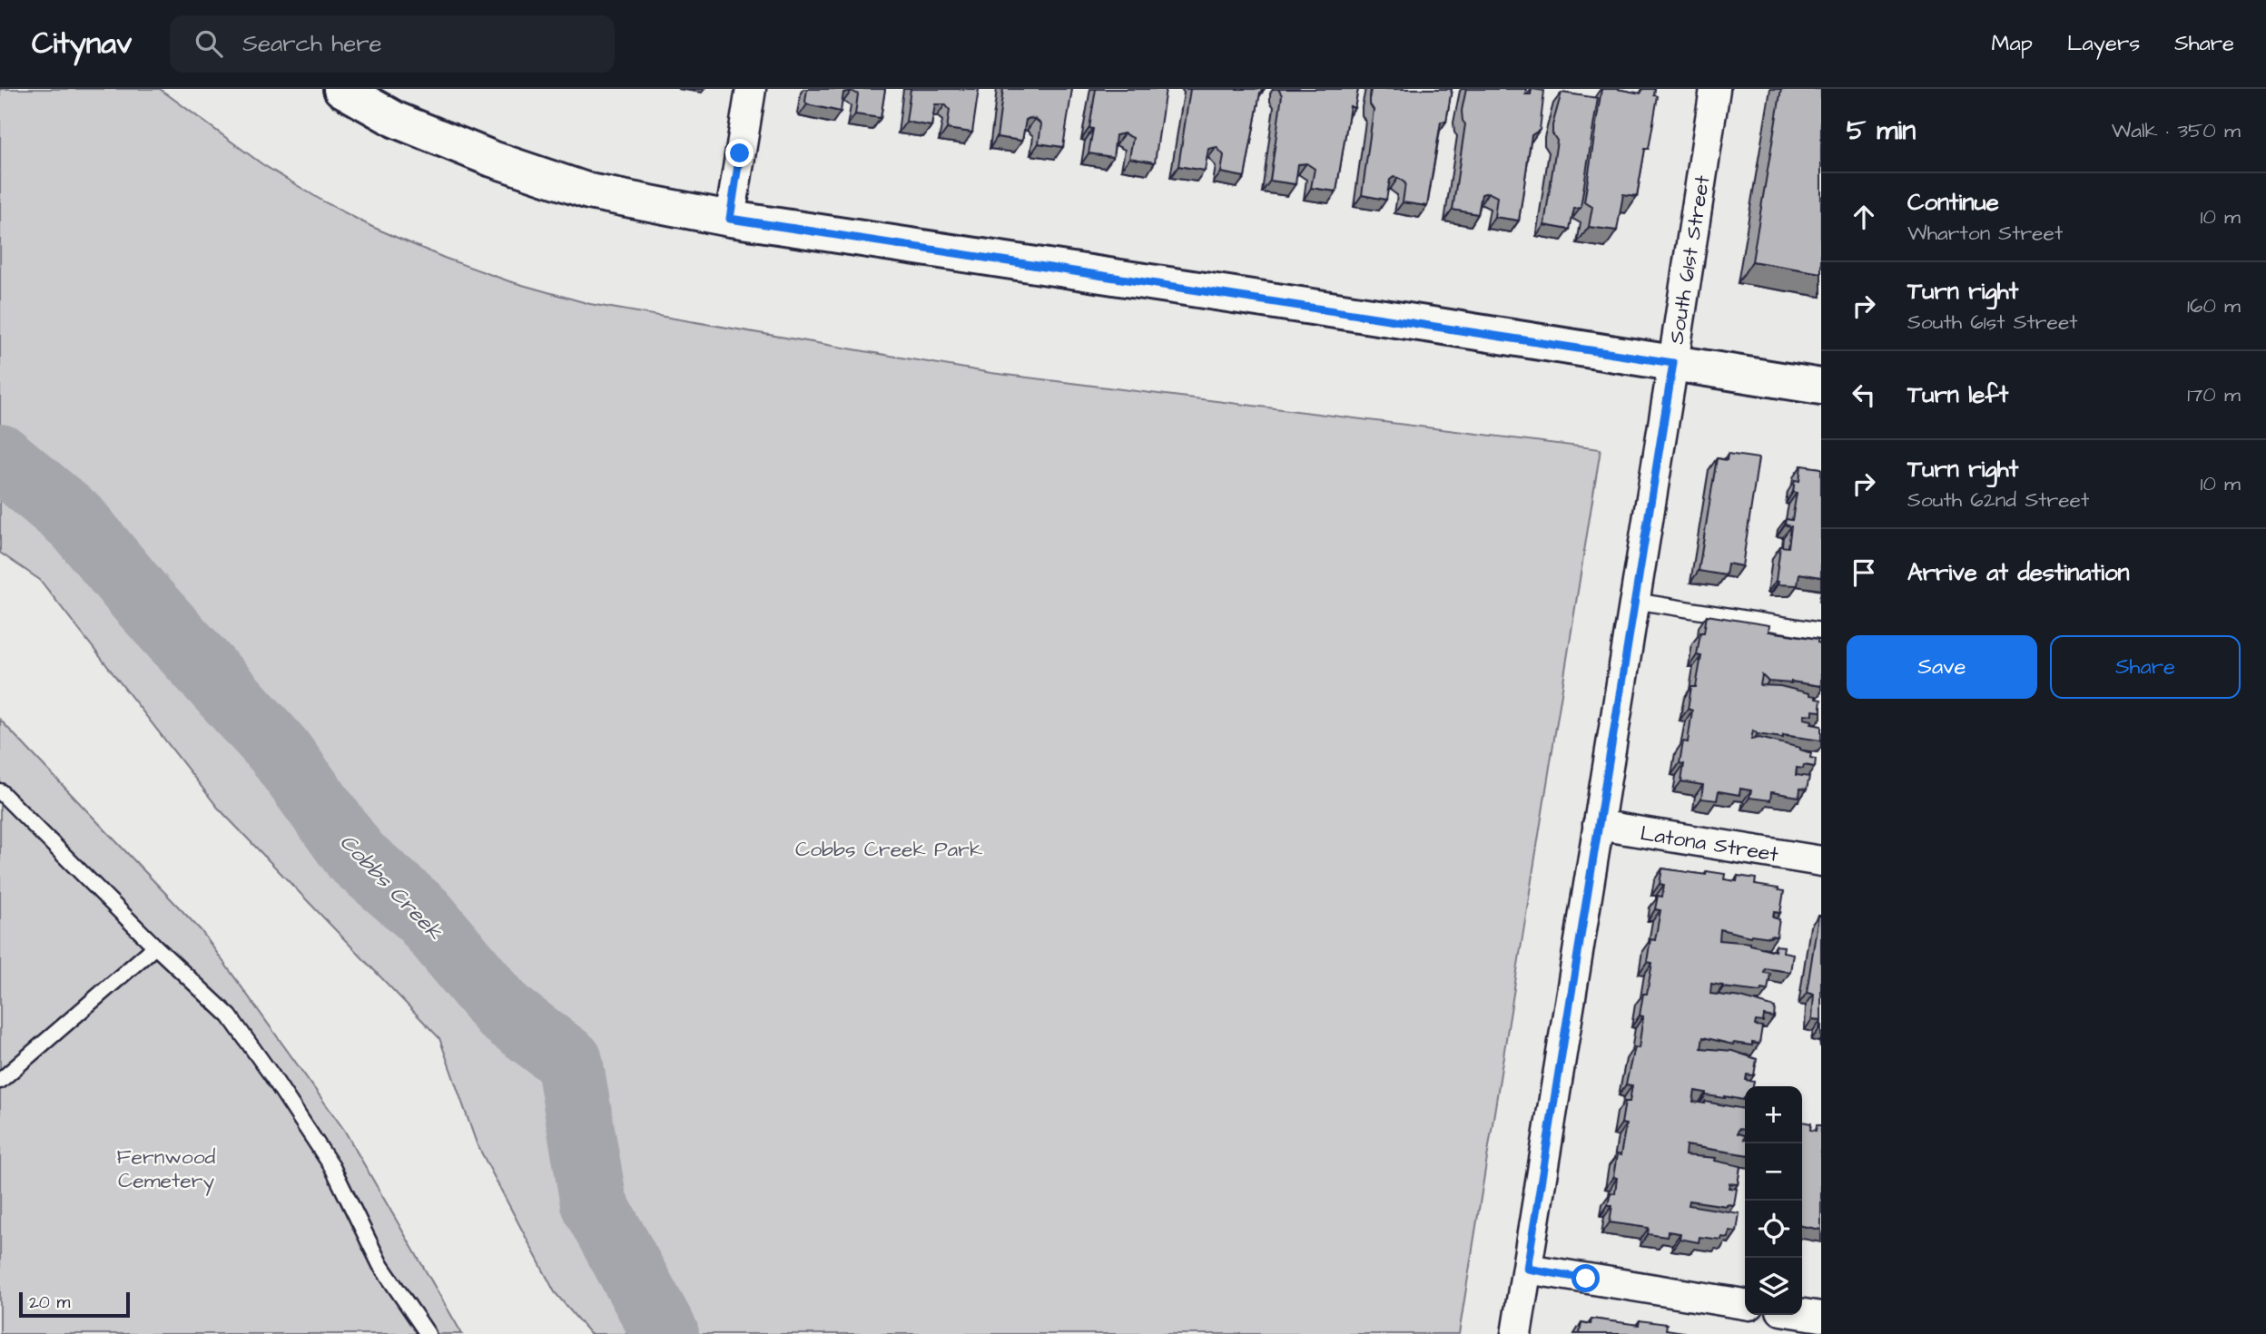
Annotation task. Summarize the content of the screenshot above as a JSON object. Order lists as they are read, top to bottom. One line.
{"streets":{"street":["South 61st Street","Latona Street"]},"crossings":[["South 61st Street","Latona Street"]],"water":["Cobbs Creek"],"parks":["Cobbs Creek Park","Fernwood Cemetery"],"scale_bar":"20 m","page":{"header":"Citynav","search":"Search here","nav":["Map","Layers","Share"],"heading":["5 min","Walk · 350 m"],"list":[["Continue","Wharton Street","10 m"],["Turn right","South 61st Street","160 m"],["Turn left","170 m"],["Turn right","South 62nd Street","10 m"],"Arrive at destination"],"buttons":["Save","Share"],"map_buttons":["+","−"],"scale":"20 m"}}
